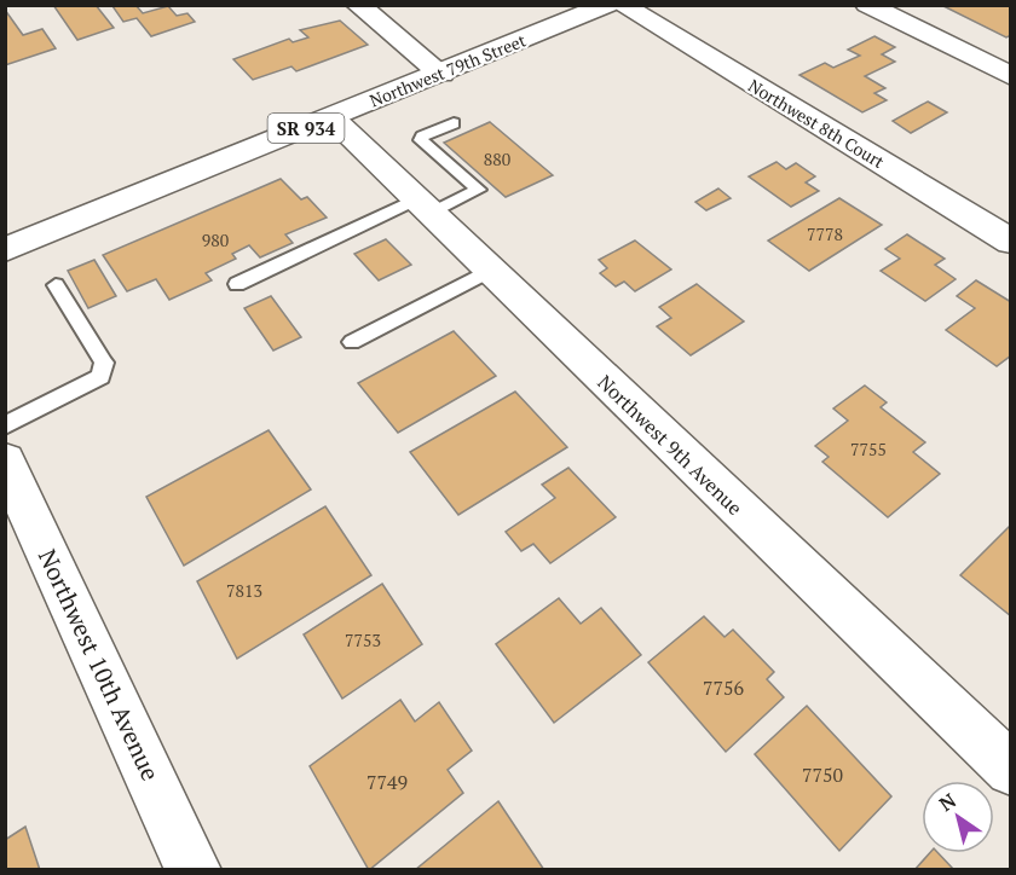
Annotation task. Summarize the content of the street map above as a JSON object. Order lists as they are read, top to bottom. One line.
{"streets":{"street":["Northwest 79th Street","Northwest 8th Court","SR 934","Northwest 9th Avenue","Northwest 10th Avenue"]},"crossings":[["Northwest 79th Street","Northwest 9th Avenue"]],"house_numbers":["880","7778","980","7755","7813","7753","7756","7750","7749"],"north":"top left"}
